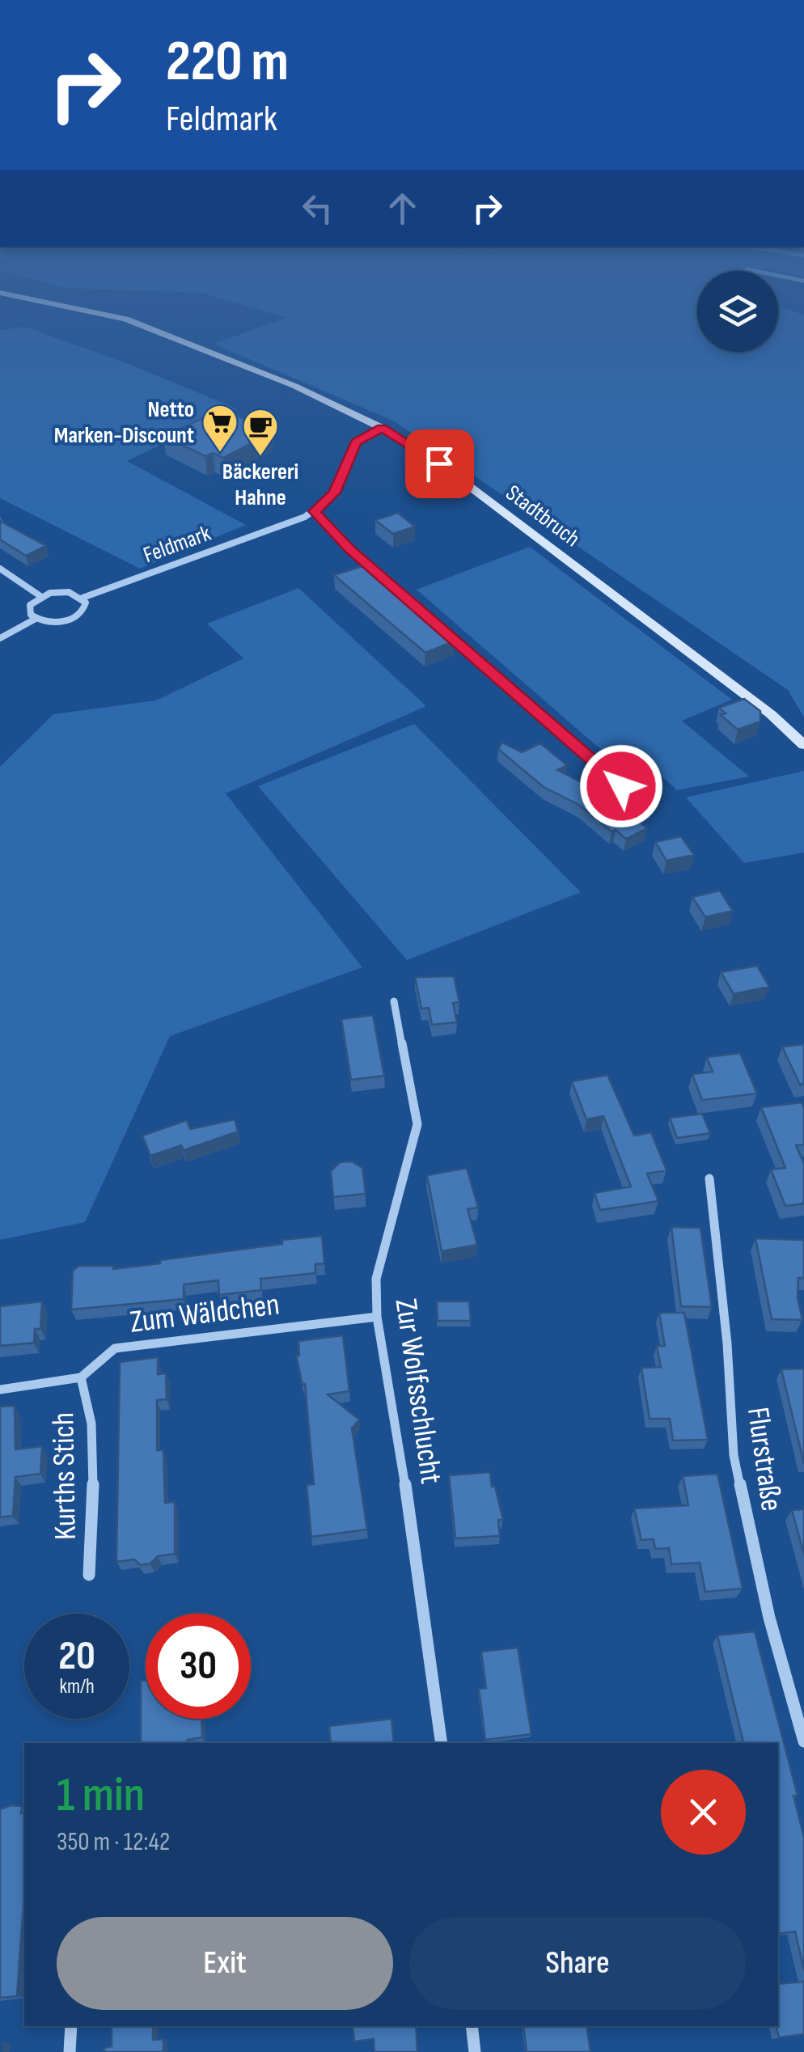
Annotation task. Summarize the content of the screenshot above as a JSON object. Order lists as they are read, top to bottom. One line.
{"streets":{"street":["Stadtbruch","Feldmark","Zum Wäldchen","Zur Wolfsschlucht","Flurstraße","Kurths Stich"]},"crossings":[["Stadtbruch","Feldmark"],["Zum Wäldchen","Zur Wolfsschlucht"],["Zum Wäldchen","Kurths Stich"]],"places":{"supermarket":["Netto Marken-Discount"],"cafe":["Bäckereri Hahne"]},"page":{"turn":["220 m","Feldmark"],"speed":"20 km/h","limit":"30","heading":["1 min","350 m · 12:42"],"buttons":["Exit","Share"]}}
